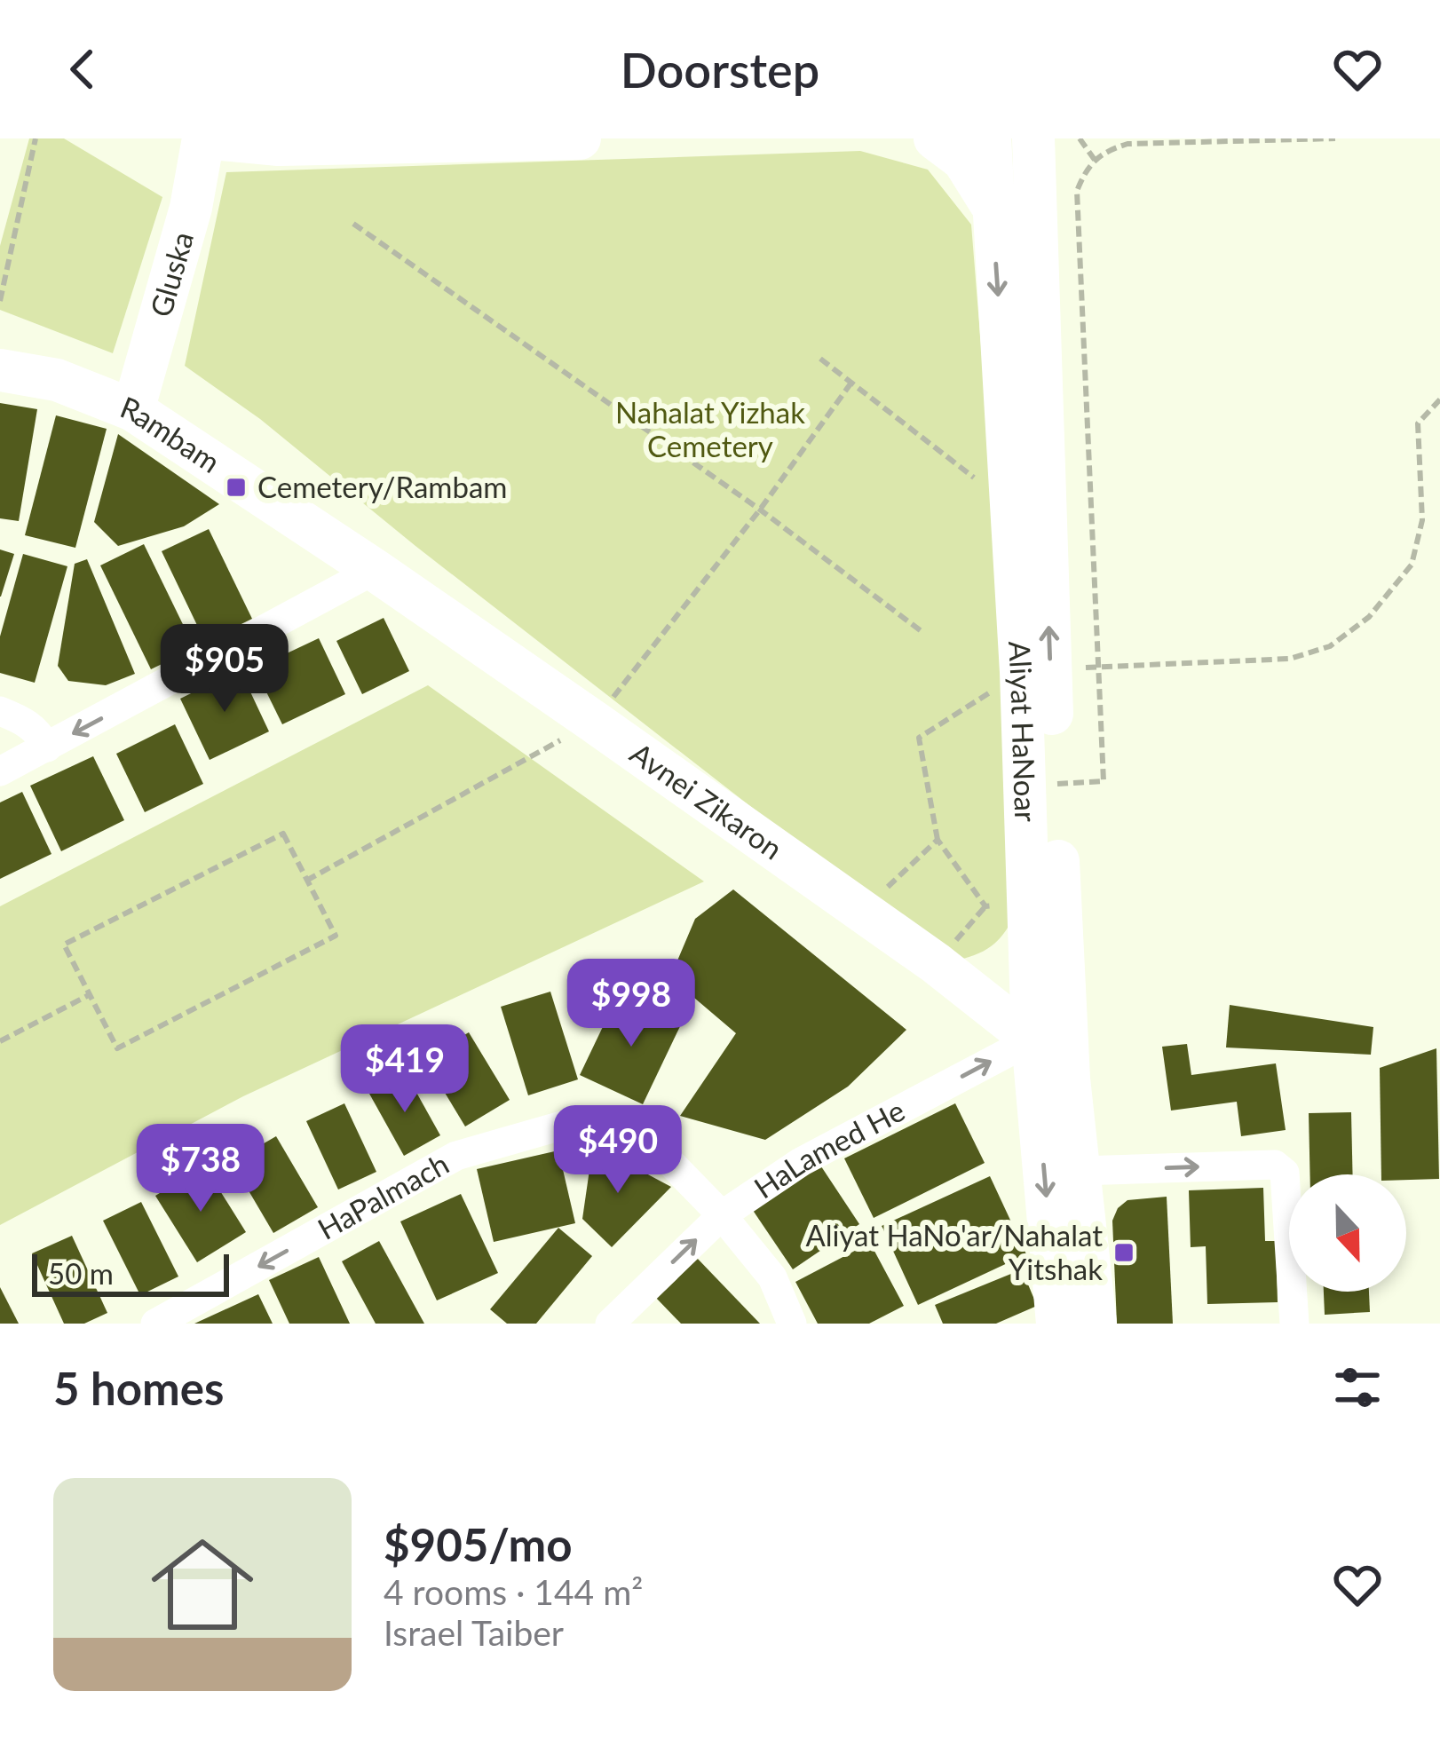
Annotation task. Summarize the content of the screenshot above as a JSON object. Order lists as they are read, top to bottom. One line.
{"streets":{"street":["Gluska","Rambam","Aliyat HaNoar","Avnei Zikaron","HaLamed He","HaPalmach"]},"crossings":[["Gluska","Rambam"],["Rambam","Avnei Zikaron"],["Aliyat HaNoar","Avnei Zikaron"],["Aliyat HaNoar","HaLamed He"],["Avnei Zikaron","HaLamed He"],["HaLamed He","HaPalmach"]],"one_way":["HaLamed He","HaPalmach"],"parks":["Nahalat Yizhak Cemetery"],"places":{"transit":["Cemetery/Rambam","Aliyat HaNo'ar/Nahalat Yitshak"]},"scale_bar":"50 m","north":"bottom","page":{"header":"Doorstep","price":["$905","$998","$419","$490","$738"],"scale":"50 m","heading":"5 homes","list":[{"name":"$905/mo","note":"4 rooms · 144 m² · Israel Taiber"}]}}
